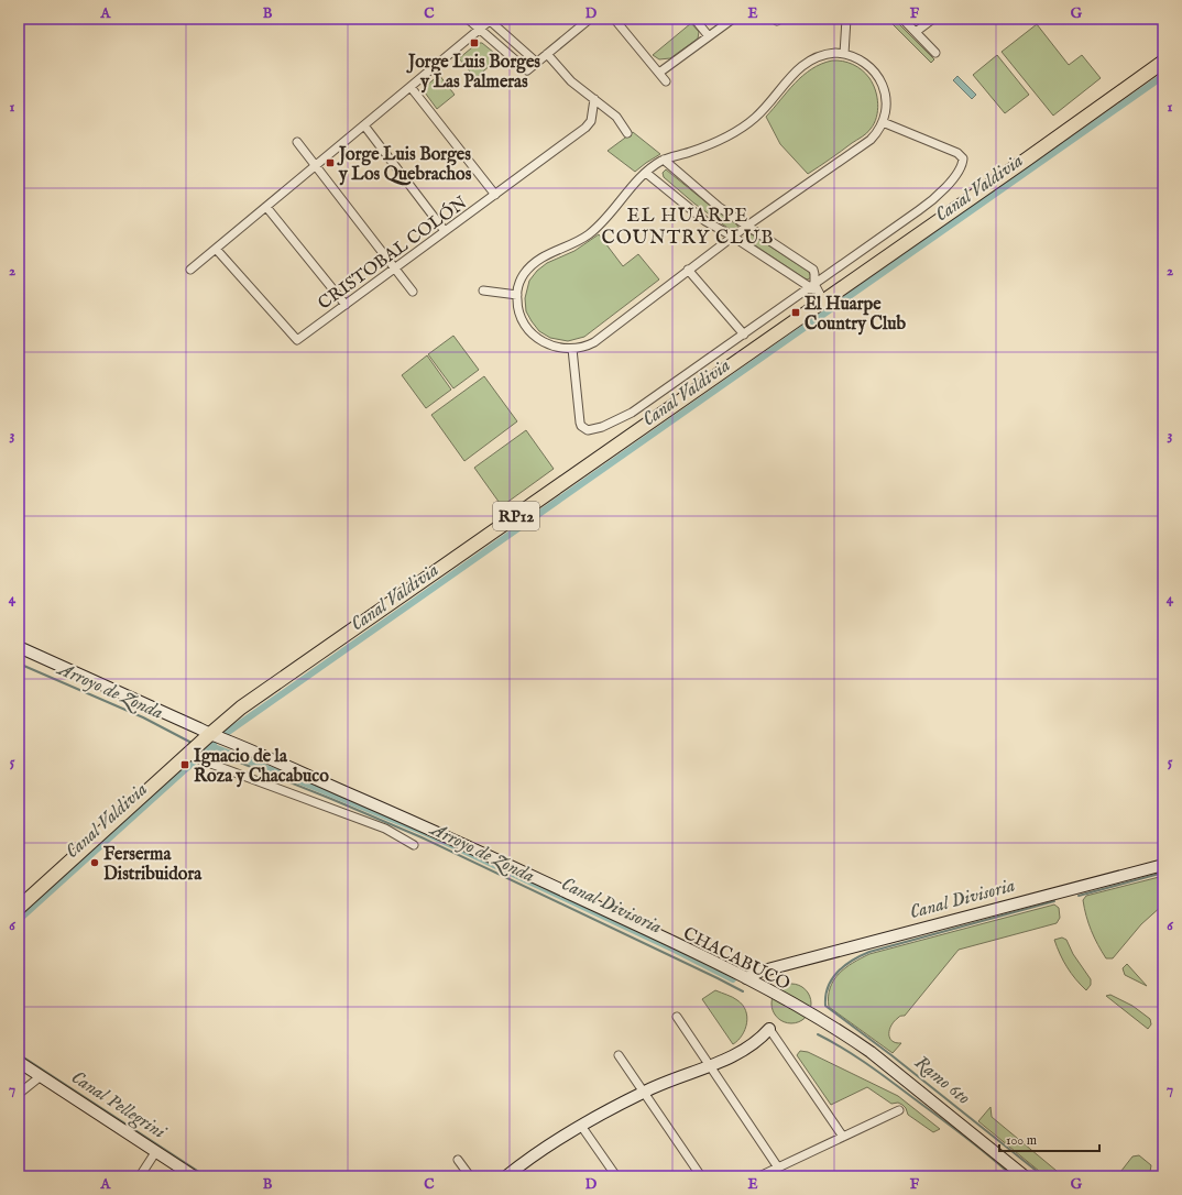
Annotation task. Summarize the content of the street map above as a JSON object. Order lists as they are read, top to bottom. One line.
{"streets":{"main road":["RP12"],"street":["CRISTOBAL COLÓN","CHACABUCO"]},"crossings":[["RP12","CHACABUCO"]],"districts":["EL HUARPE COUNTRY CLUB"],"water":["Canal Valdivia","Arroyo de Zonda","Canal Divisoria","Ramo 6to","Canal Pellegrini"],"places":{"transit":["Jorge Luis Borges y Las Palmeras","Jorge Luis Borges y Los Quebrachos","El Huarpe Country Club","Ignacio de la Roza y Chacabuco"],"other":["Ferserma Distribuidora"]},"scale_bar":"100 m","grid":{"columns":["A","B","C","D","E","F","G"],"rows":["1","2","3","4","5","6","7"]}}
